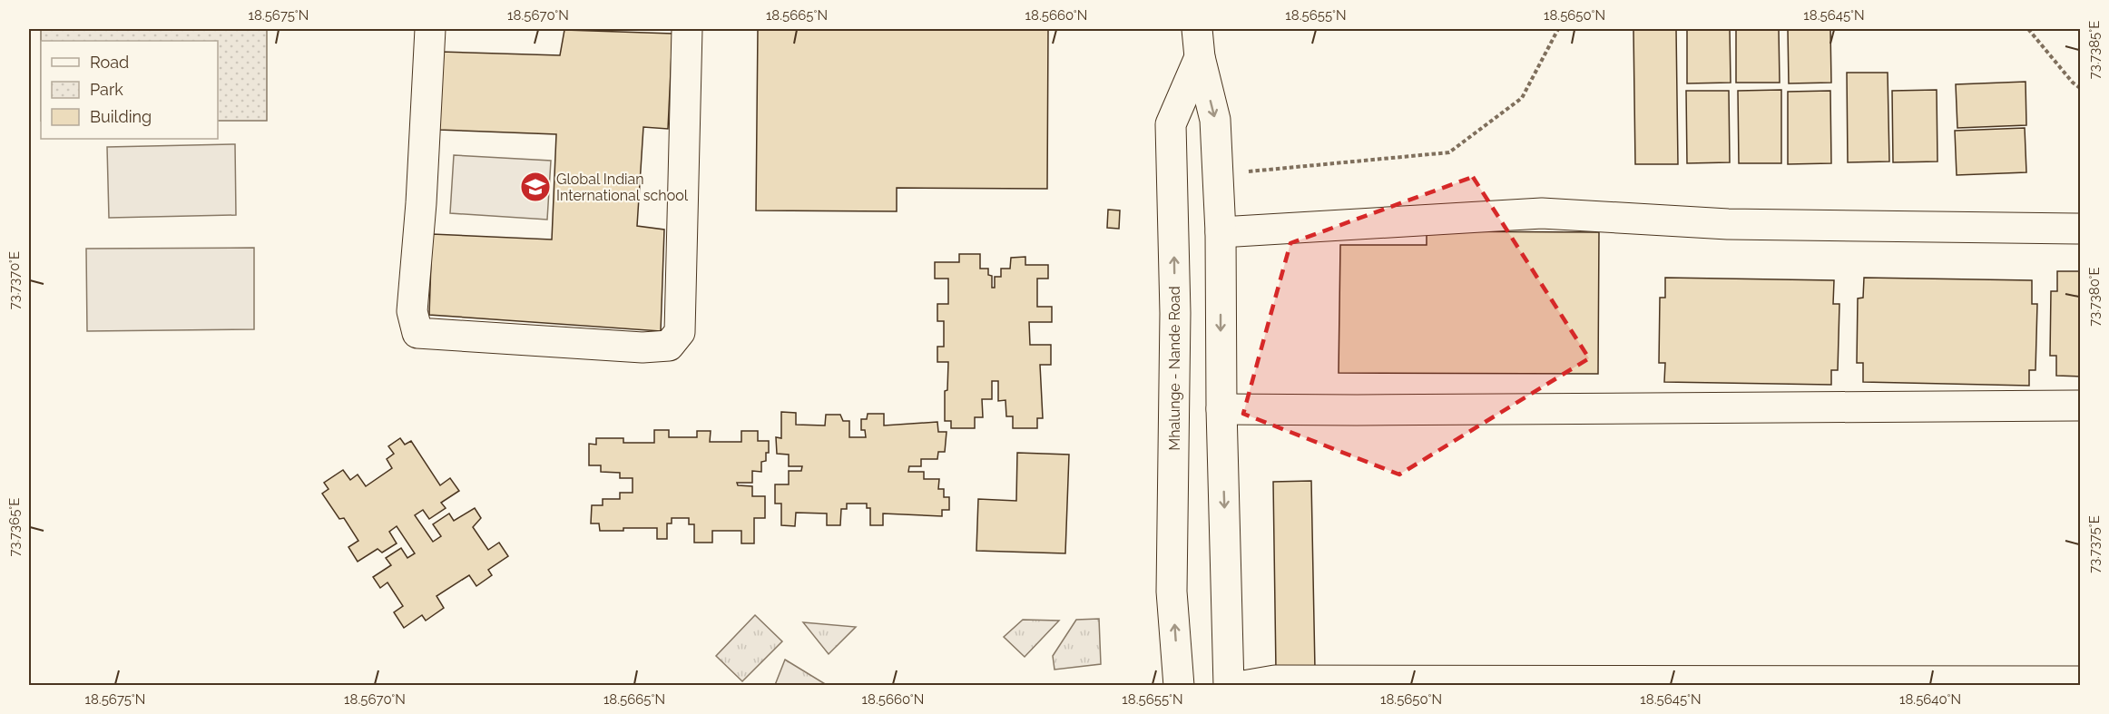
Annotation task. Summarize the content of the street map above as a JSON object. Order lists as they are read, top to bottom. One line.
{"streets":{"street":["Mhalunge - Nande Road"]},"places":{"school or university":["Global Indian International school"]},"legend":["Road","Park","Building"],"coordinates":["18.5675°N","18.5670°N","18.5665°N","18.5660°N","18.5655°N","18.5650°N","18.5645°N","73.7385°E","73.7370°E","73.7380°E","73.7365°E","73.7375°E","18.5640°N"]}
